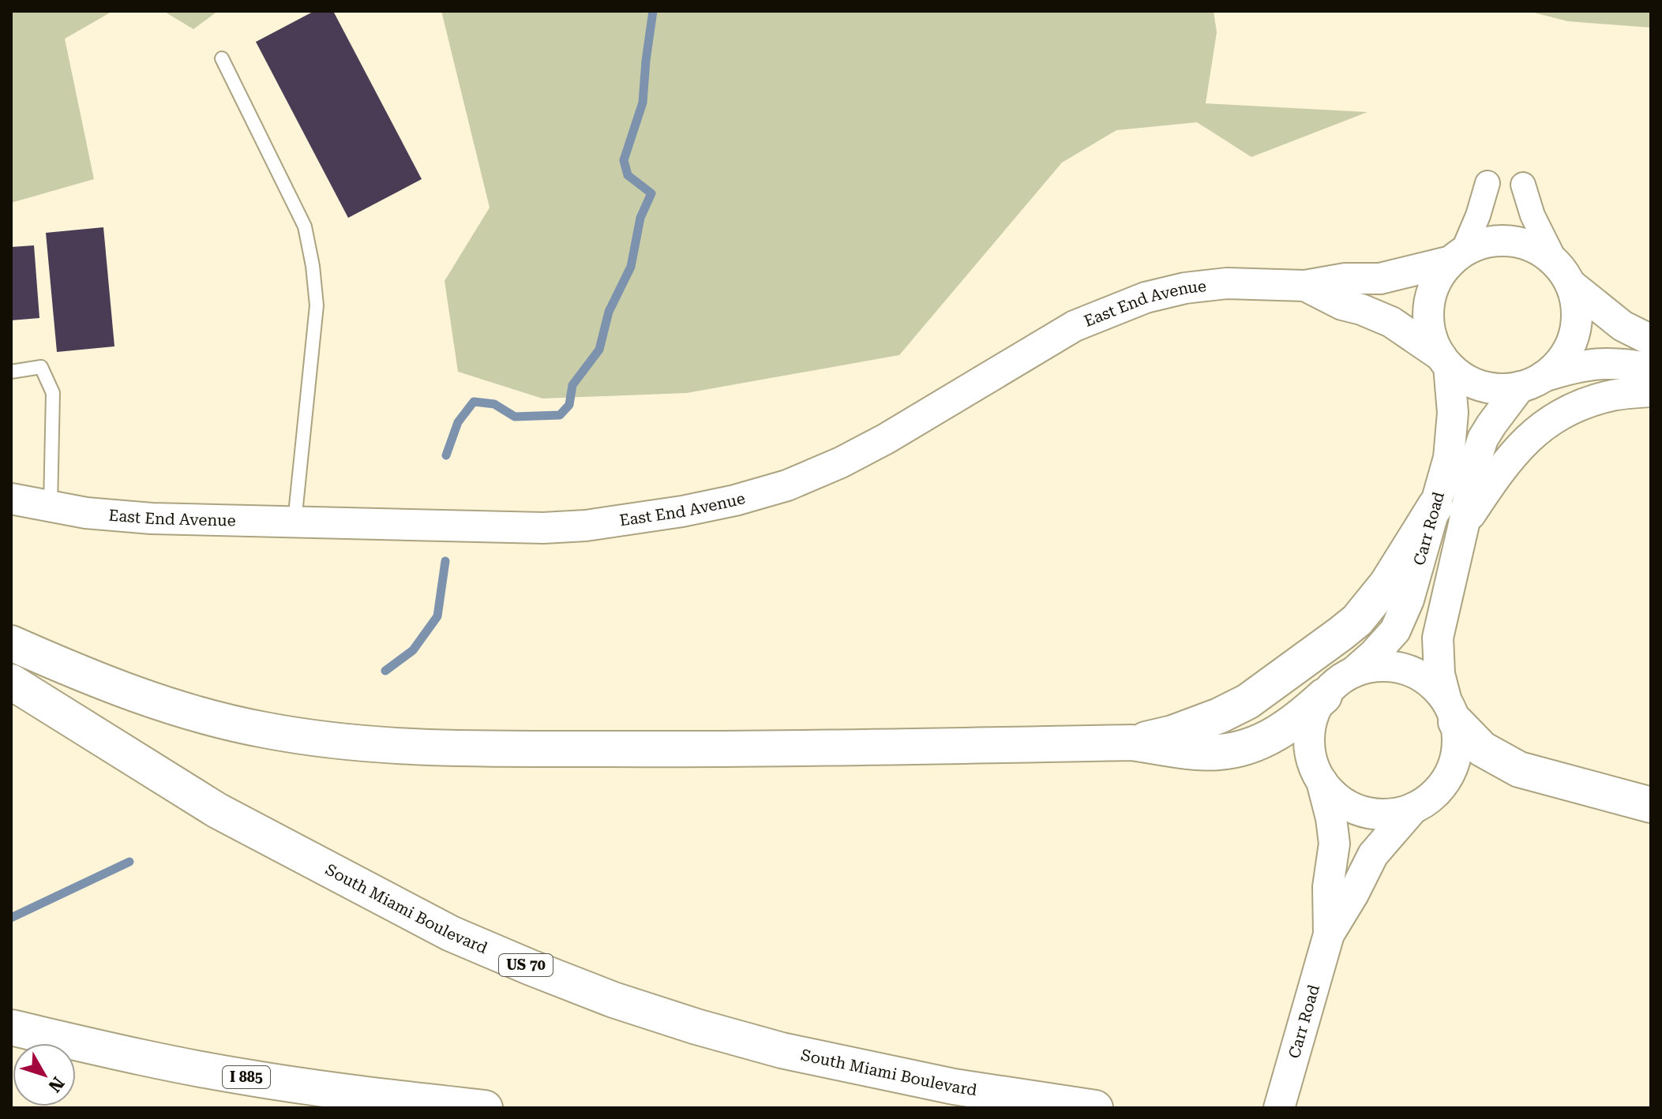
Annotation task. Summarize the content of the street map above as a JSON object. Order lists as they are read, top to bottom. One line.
{"streets":{"highway":["South Miami Boulevard","US 70","I 885"],"street":["East End Avenue","Carr Road"]},"crossings":[["East End Avenue","Carr Road"]],"north":"bottom right"}
